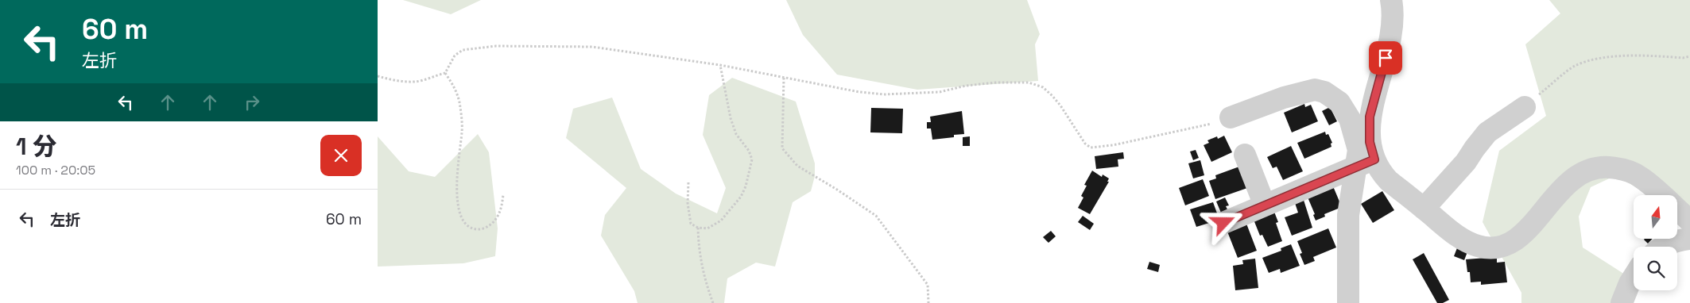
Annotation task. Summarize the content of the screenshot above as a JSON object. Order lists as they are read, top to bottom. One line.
{"north":"top","page":{"turn":["60 m","左折"],"heading":["1 分","100 m · 20:05"],"list":[{"name":"左折","value":"60 m"}]}}
